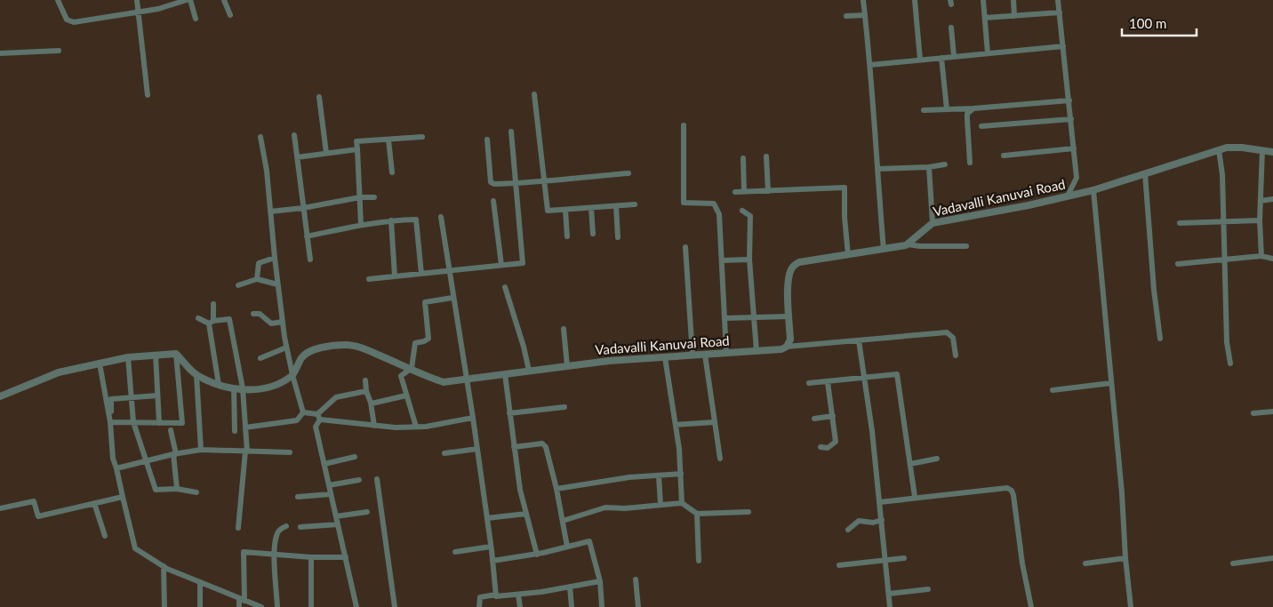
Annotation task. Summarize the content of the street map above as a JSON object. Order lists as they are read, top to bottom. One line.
{"streets":{"street":["Vadavalli Kanuvai Road"]},"scale_bar":"100 m"}
